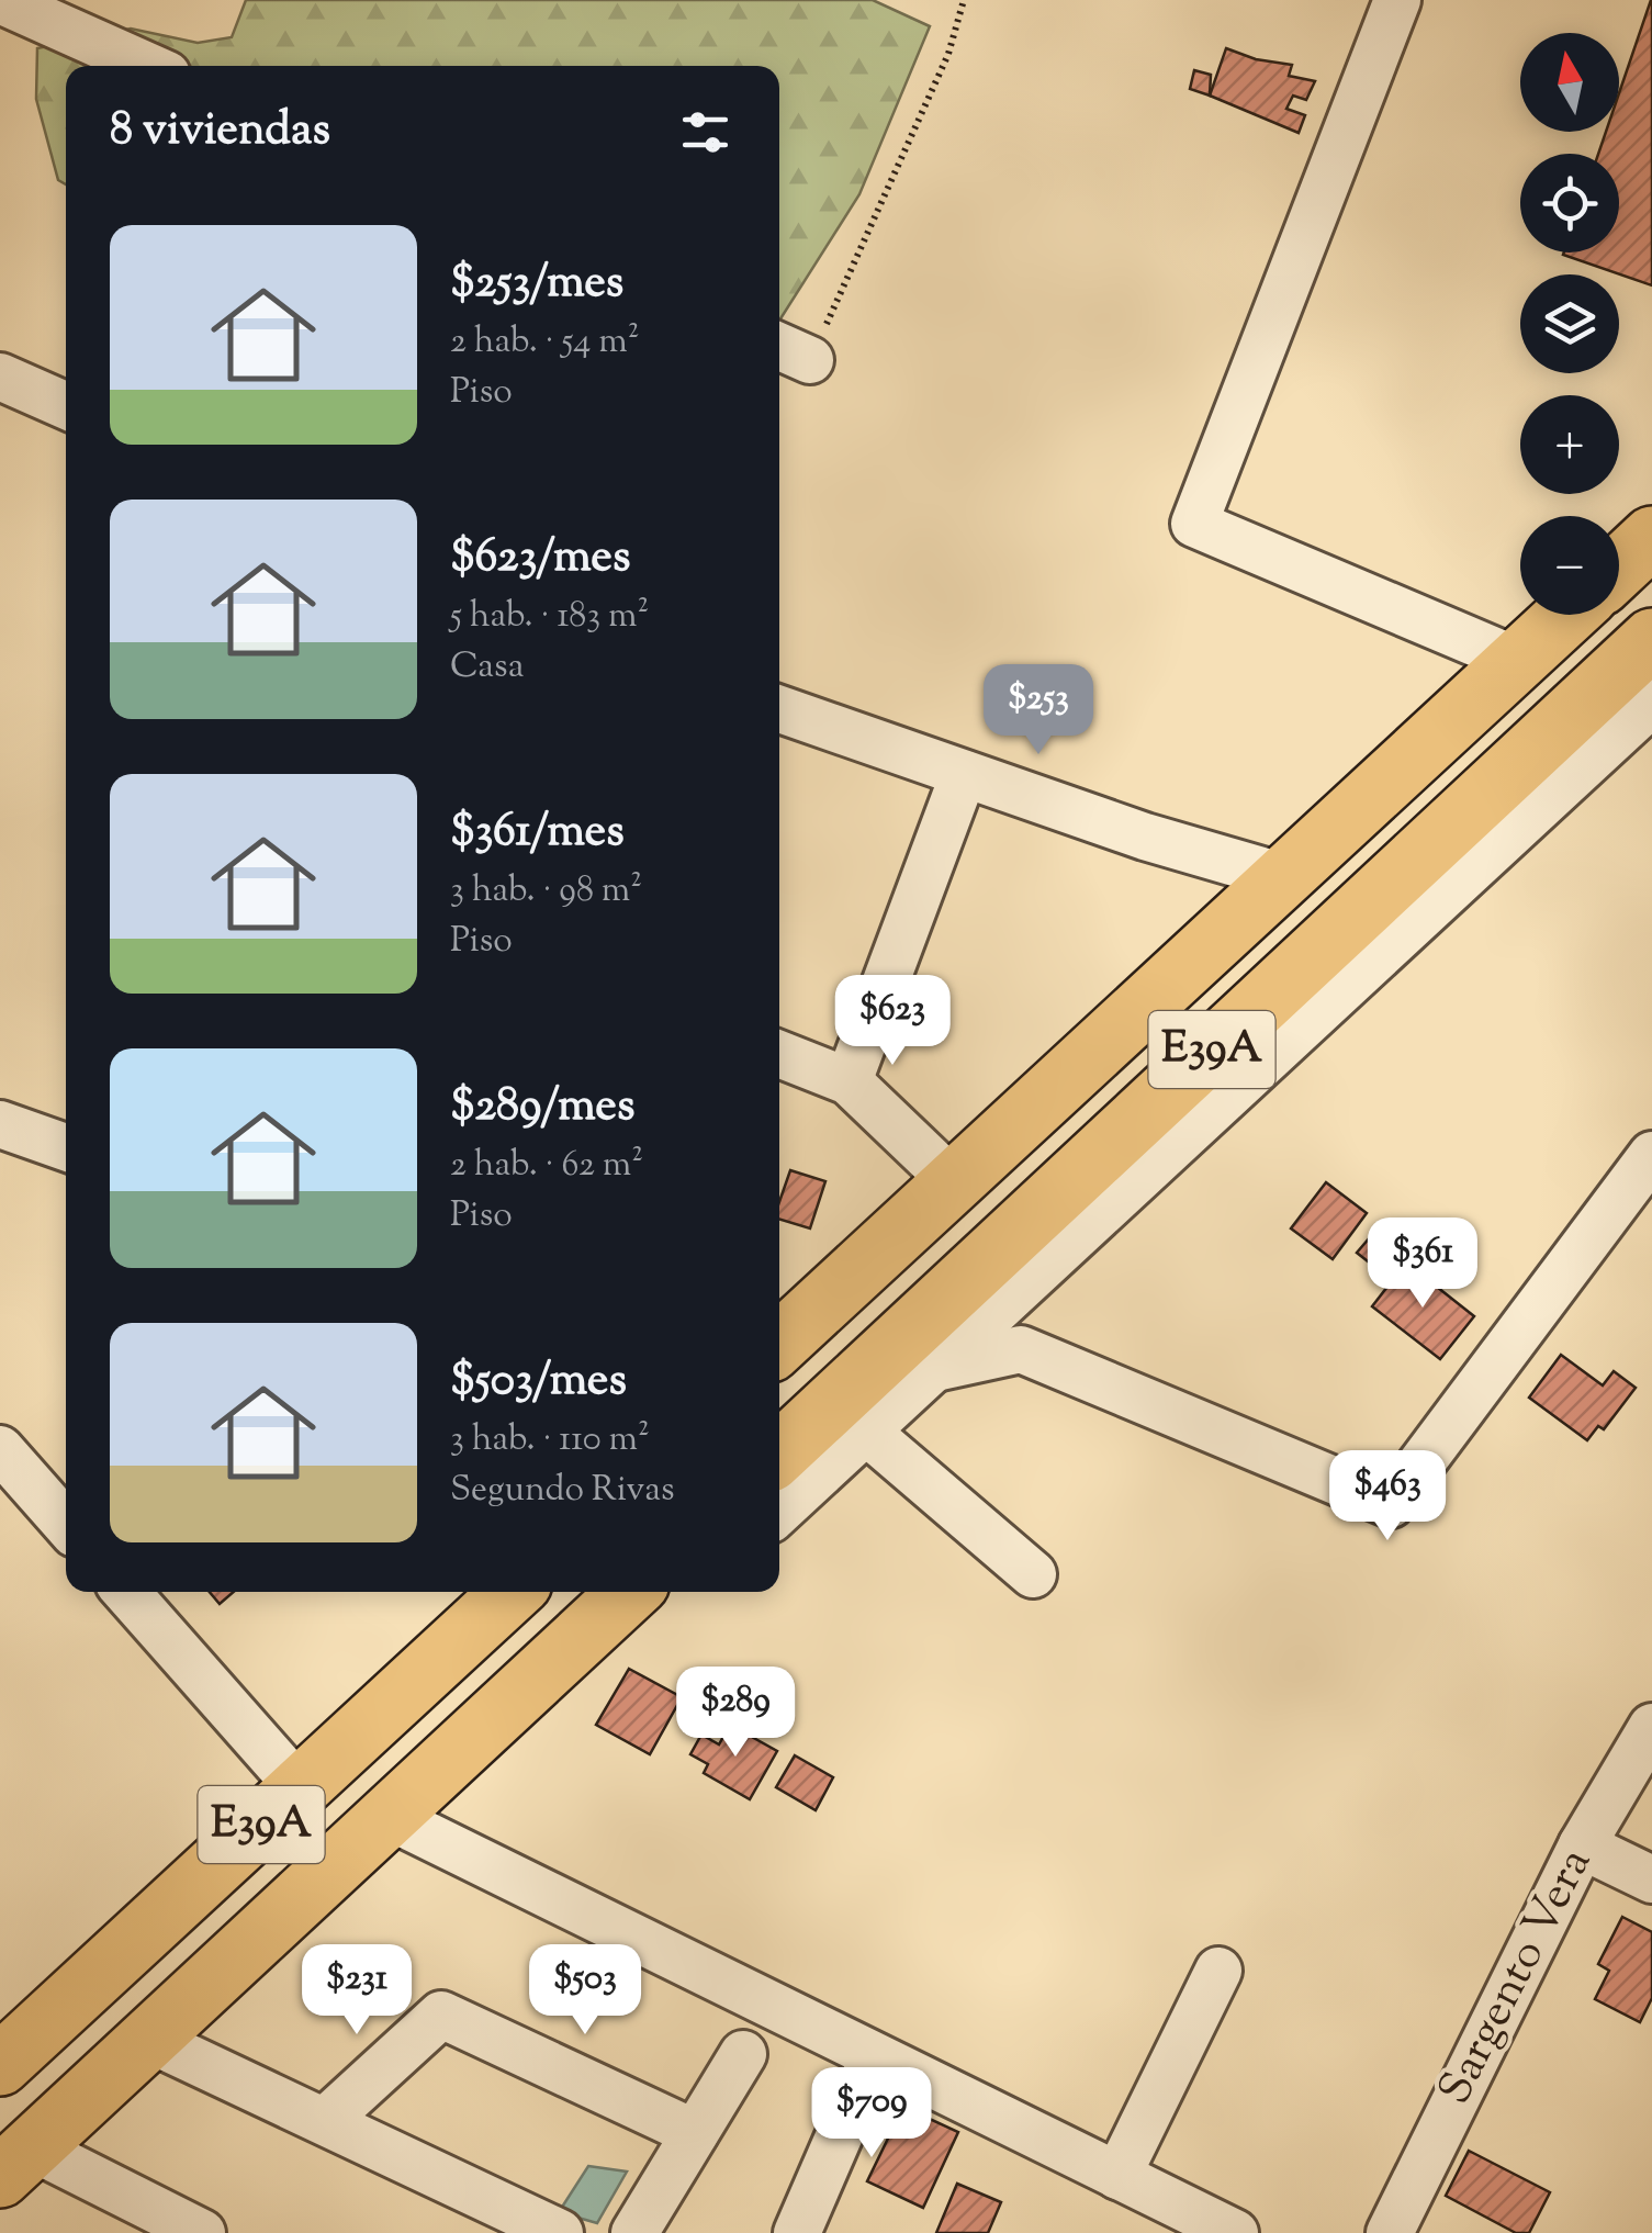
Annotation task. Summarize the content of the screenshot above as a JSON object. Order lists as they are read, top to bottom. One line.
{"streets":{"main road":["E39A"],"street":["Sargento Vera"]},"north":"top","page":{"map_buttons":["+","−"],"heading":"8 viviendas","list":[{"name":"$253/mes","note":"2 hab. · 54 m² · Piso"},{"name":"$623/mes","note":"5 hab. · 183 m² · Casa"},{"name":"$361/mes","note":"3 hab. · 98 m² · Piso"},{"name":"$289/mes","note":"2 hab. · 62 m² · Piso"},{"name":"$503/mes","note":"3 hab. · 110 m² · Segundo Rivas"}],"price":["$253","$623","$361","$463","$289","$231","$503","$709"]}}
